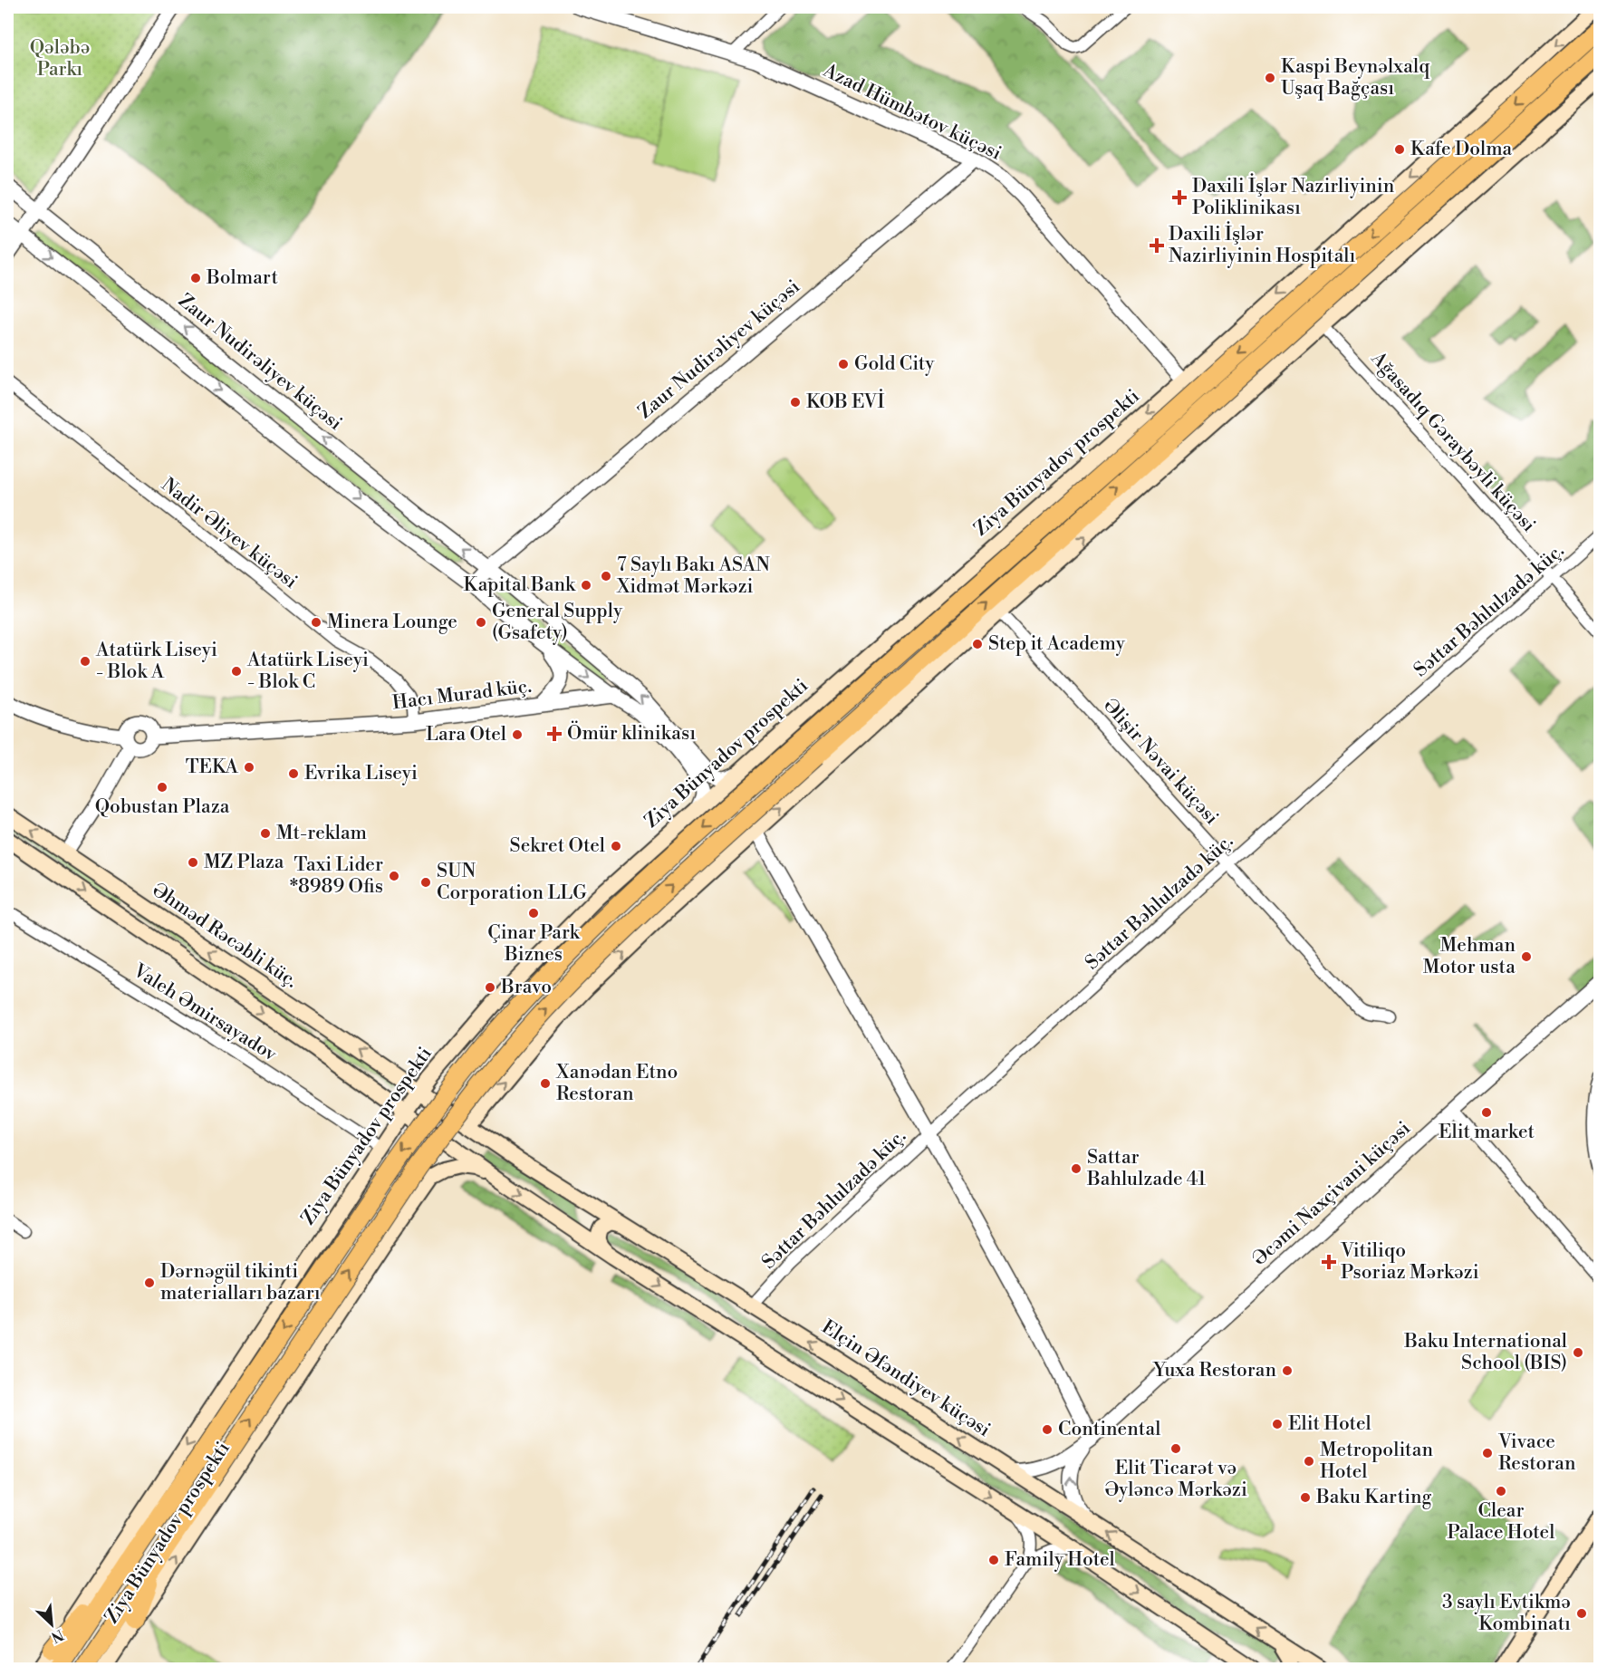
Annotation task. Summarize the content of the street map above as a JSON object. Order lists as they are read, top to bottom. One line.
{"streets":{"main road":["Ziya Bünyadov prospekti","Əhməd Rəcəbli küç.","Elçin Əfəndiyev küçəsi"],"street":["Azad Hümbətov küçəsi","Zaur Nudirəliyev küçəsi","Ağasadıq Gəraybəyli küçəsi","Nadir Əliyev küçəsi","Səttar Bəhlulzadə küç.","Hacı Murad küç.","Əlişir Nəvai küçəsi","Valeh Əmirsayadov","Əcəmi Naxçivani küçəsi"]},"crossings":[["Azad Hümbətov küçəsi","Zaur Nudirəliyev küçəsi"],["Azad Hümbətov küçəsi","Ziya Bünyadov prospekti"],["Zaur Nudirəliyev küçəsi","Ziya Bünyadov prospekti"],["Ağasadıq Gəraybəyli küçəsi","Səttar Bəhlulzadə küç."],["Ziya Bünyadov prospekti","Əhməd Rəcəbli küç."],["Ziya Bünyadov prospekti","Valeh Əmirsayadov"],["Nadir Əliyev küçəsi","Hacı Murad küç."],["Səttar Bəhlulzadə küç.","Əlişir Nəvai küçəsi"],["Səttar Bəhlulzadə küç.","Elçin Əfəndiyev küçəsi"],["Əhməd Rəcəbli küç.","Elçin Əfəndiyev küçəsi"]],"parks":["Qələbə Parkı"],"places":{"other":["Kaspi Beynəlxalq Uşaq Bağçası","Kafe Dolma","Bolmart","Gold City","KOB EVİ","7 Saylı Bakı ASAN Xidmət Mərkəzi","Kapital Bank","Minera Lounge","General Supply (Gsafety)","Step it Academy","Atatürk Liseyi - Blok A","Atatürk Liseyi - Blok C","Lara Otel","TEKA","Evrika Liseyi","Qobustan Plaza","Mt-reklam","Sekret Otel","MZ Plaza","Taxi Lider *8989 Ofis","SUN Corporation LLG","Çinar Park Biznes","Mehman Motor usta","Bravo","Xanədan Etno Restoran","Elit market","Sattar Bahlulzade 41","Dərnəgül tikinti materialları bazarı","Baku International School (BIS)","Yuxa Restoran","Elit Hotel","Continental","Elit Ticarət və Əyləncə Mərkəzi","Vivace Restoran","Metropolitan Hotel","Clear Palace Hotel","Baku Karting","Family Hotel","3 saylı Evtikmə Kombinatı"],"health":["Daxili İşlər Nazirliyinin Poliklinikası","Daxili İşlər Nazirliyinin Hospitalı","Ömür klinikası","Vitiliqo Psoriaz Mərkəzi"]},"north":"bottom right"}
